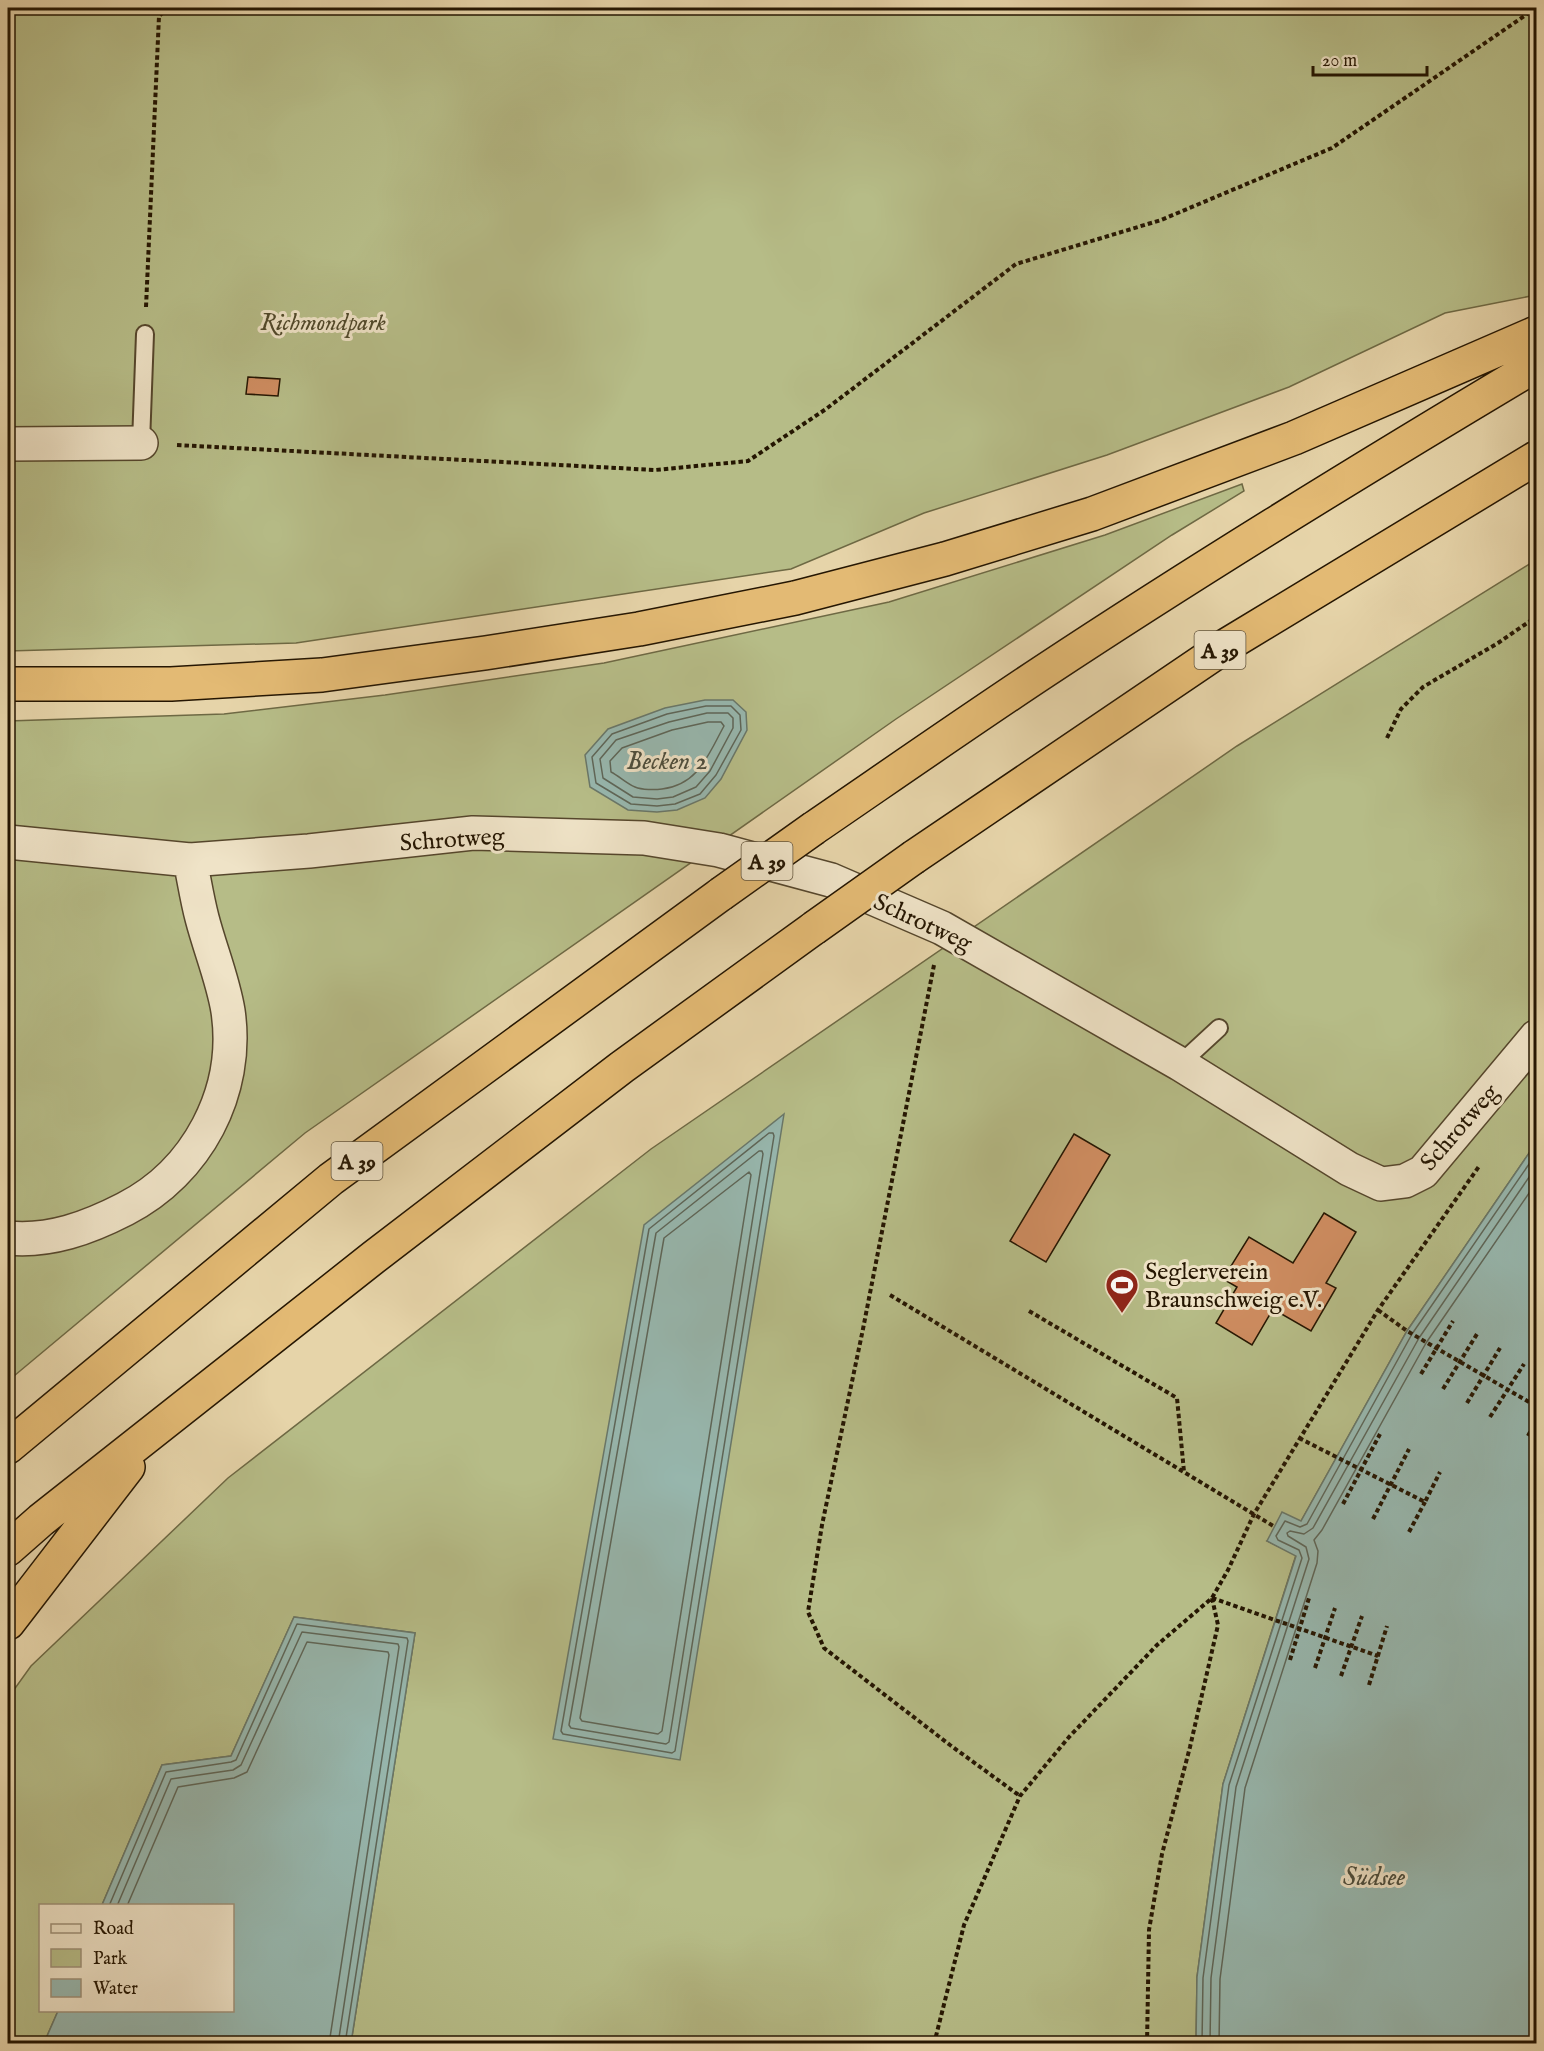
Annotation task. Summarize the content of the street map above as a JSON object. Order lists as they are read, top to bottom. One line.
{"streets":{"highway":["A 39"],"street":["Schrotweg"]},"water":["Becken 2","Südsee"],"parks":["Richmondpark"],"places":{"sports":["Seglerverein Braunschweig e.V."]},"legend":["Road","Park","Water"],"scale_bar":"20 m"}
